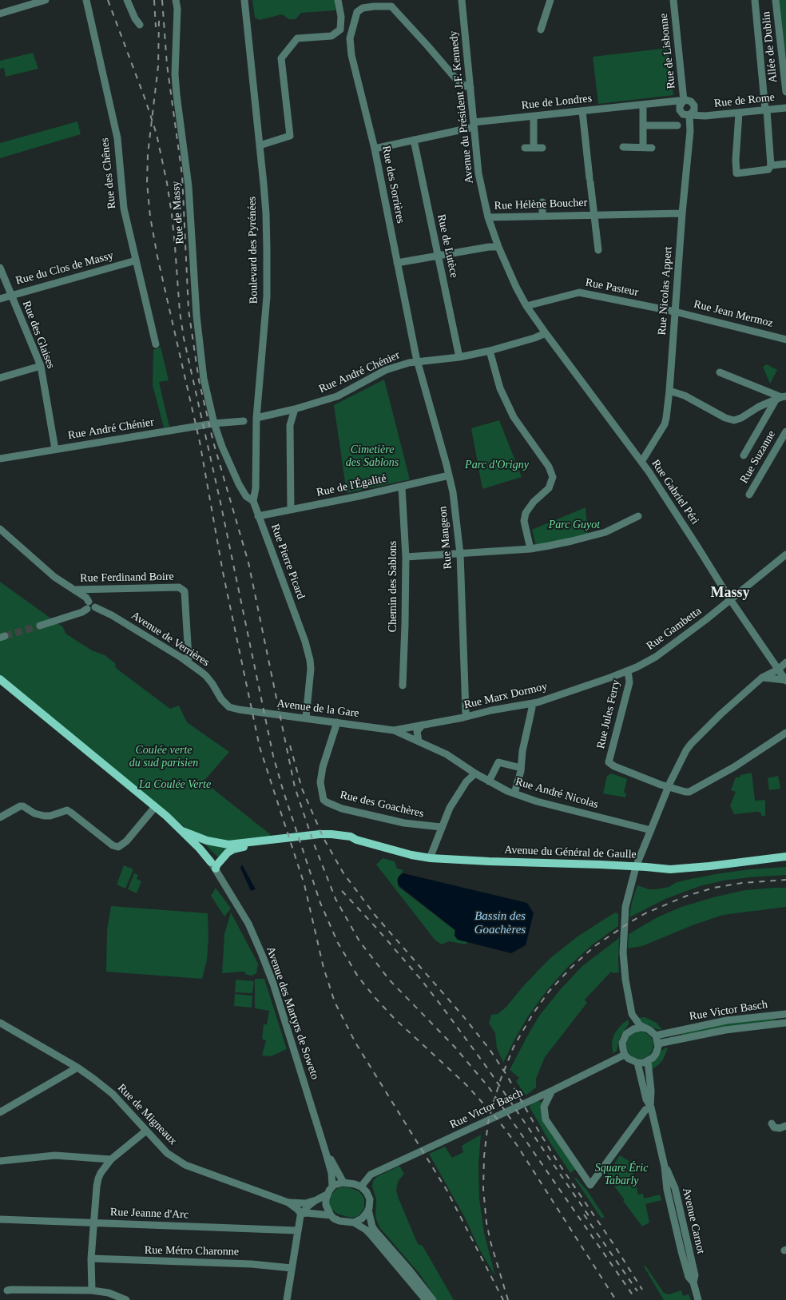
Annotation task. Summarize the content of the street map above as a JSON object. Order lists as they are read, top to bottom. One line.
{"streets":{"main road":["Avenue du Général de Gaulle","Avenue des Martyrs de Soweto"],"street":["Allée de Dublin","Rue de Lisbonne","Rue de Rome","Rue de Londres","Avenue du Président J.F. Kennedy","Rue des Chênes","Rue des Sorrières","Rue Hélène Boucher","Rue de Massy","Rue de Lutèce","Boulevard des Pyrénées","Rue du Clos de Massy","Rue Pasteur","Rue Nicolas Appert","Rue Jean Mermoz","Rue des Glaises","Rue André Chénier","Rue Suzanne","Rue de l'Égalité","Rue Gabriel Péri","Rue Mangeon","Rue Pierre Picard","Rue Ferdinand Boire","Chemin des Sablons","Rue Gambetta","Avenue de Verrières","Rue Marx Dormoy","Avenue de la Gare","Rue Jules Ferry","Rue André Nicolas","Rue des Goachères","Rue Victor Basch","Rue de Migneaux","Rue Jeanne d'Arc","Avenue Carnot","Rue Métro Charonne"]},"crossings":[["Rue de Lisbonne","Rue de Rome"],["Rue de Lisbonne","Rue de Londres"],["Rue de Lisbonne","Rue Nicolas Appert"],["Rue de Rome","Rue de Londres"],["Rue de Rome","Rue Nicolas Appert"],["Rue de Londres","Avenue du Président J.F. Kennedy"],["Rue de Londres","Rue des Sorrières"],["Rue de Londres","Rue Hélène Boucher"],["Rue de Londres","Rue de Lutèce"],["Rue de Londres","Rue Nicolas Appert"],["Avenue du Président J.F. Kennedy","Rue des Sorrières"],["Avenue du Président J.F. Kennedy","Rue Hélène Boucher"],["Avenue du Président J.F. Kennedy","Rue Pasteur"],["Avenue du Président J.F. Kennedy","Rue Gabriel Péri"],["Rue des Chênes","Rue du Clos de Massy"],["Rue des Sorrières","Rue André Chénier"],["Rue des Sorrières","Rue Mangeon"],["Rue Hélène Boucher","Rue Nicolas Appert"],["Rue de Massy","Rue André Chénier"],["Rue de Massy","Rue Pierre Picard"],["Rue de Lutèce","Rue André Chénier"],["Boulevard des Pyrénées","Rue André Chénier"],["Boulevard des Pyrénées","Rue Pierre Picard"],["Rue du Clos de Massy","Rue des Glaises"],["Rue Pasteur","Rue Nicolas Appert"],["Rue Pasteur","Rue Jean Mermoz"],["Rue Pasteur","Rue Gabriel Péri"],["Rue Nicolas Appert","Rue Jean Mermoz"],["Rue Nicolas Appert","Rue Gabriel Péri"],["Rue des Glaises","Rue André Chénier"],["Rue André Chénier","Rue Gabriel Péri"],["Rue André Chénier","Rue Mangeon"],["Rue André Chénier","Rue Pierre Picard"],["Rue de l'Égalité","Rue Mangeon"],["Rue de l'Égalité","Rue Pierre Picard"],["Rue de l'Égalité","Chemin des Sablons"],["Rue Gabriel Péri","Rue Gambetta"],["Rue Mangeon","Rue Marx Dormoy"],["Rue Pierre Picard","Avenue de la Gare"],["Rue Ferdinand Boire","Avenue de Verrières"],["Rue Gambetta","Rue Marx Dormoy"],["Rue Gambetta","Rue Jules Ferry"],["Avenue de Verrières","Avenue de la Gare"],["Rue Marx Dormoy","Avenue de la Gare"],["Rue Marx Dormoy","Rue Jules Ferry"],["Rue Marx Dormoy","Rue André Nicolas"],["Avenue de la Gare","Rue André Nicolas"],["Avenue de la Gare","Rue des Goachères"],["Avenue du Général de Gaulle","Avenue des Martyrs de Soweto"],["Rue Victor Basch","Avenue des Martyrs de Soweto"],["Rue Victor Basch","Avenue Carnot"]],"districts":["Massy"],"water":["Bassin des Goachères"],"parks":["Cimetière des Sablons","Parc d'Origny","Parc Guyot","Coulée verte du sud parisien","La Coulée Verte","Square Éric Tabarly"]}
